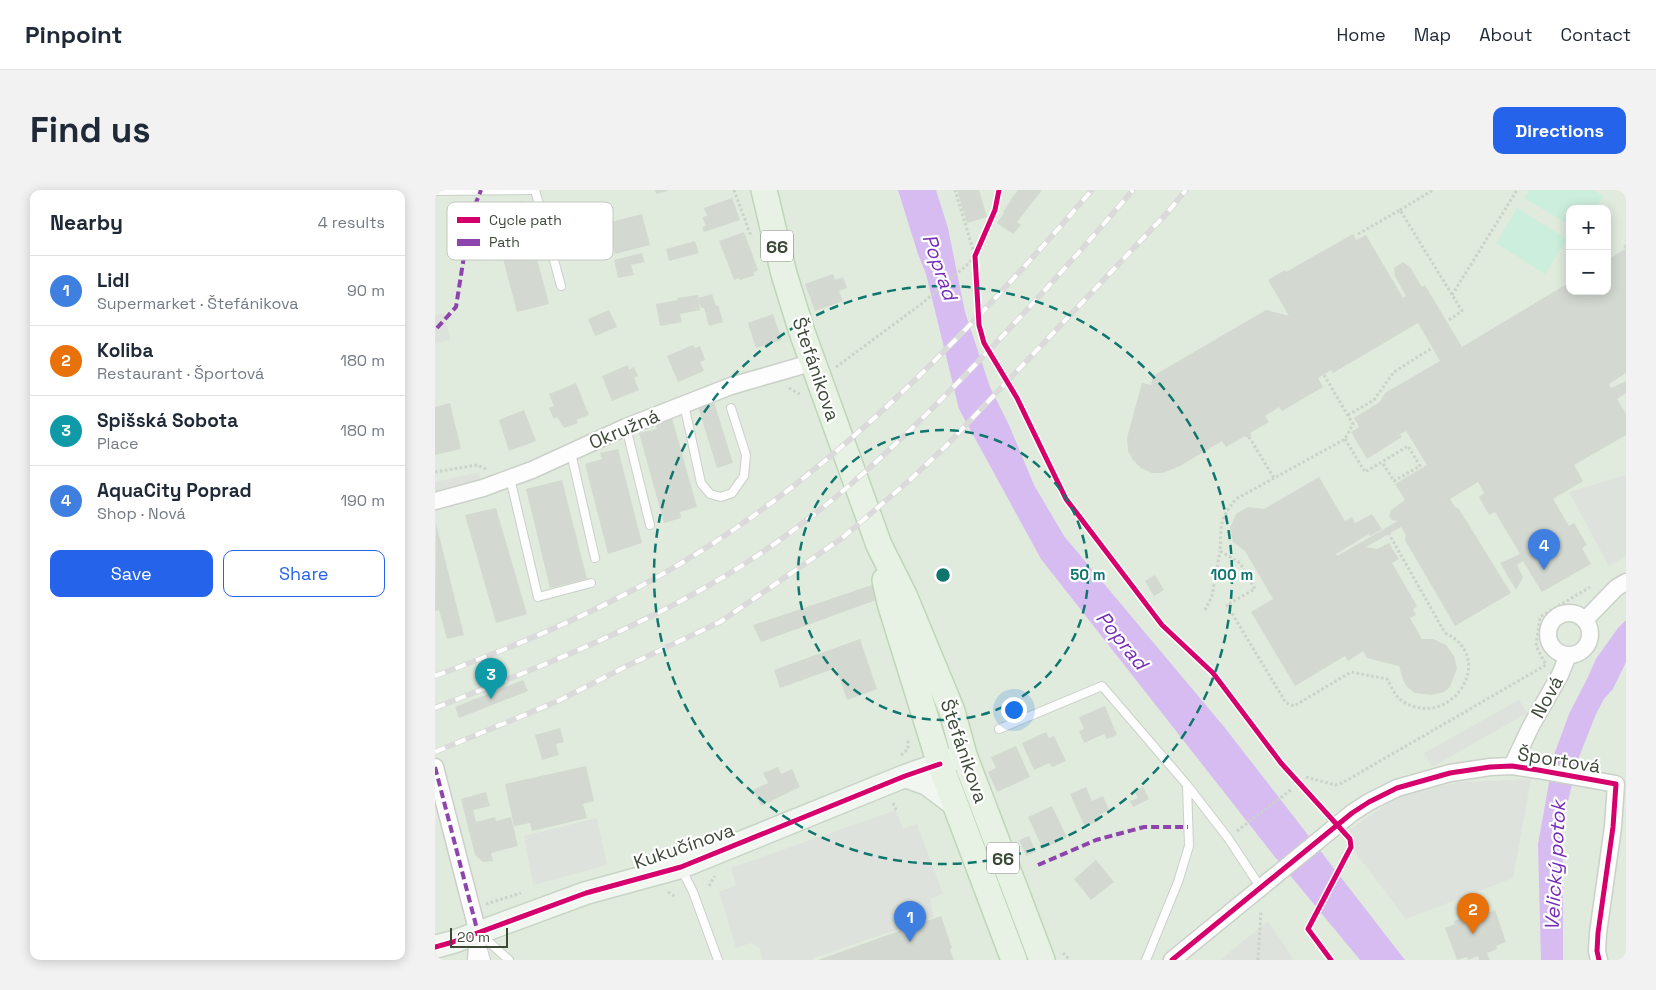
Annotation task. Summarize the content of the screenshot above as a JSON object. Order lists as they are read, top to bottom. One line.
{"streets":{"main road":["66","Štefánikova"],"street":["Okružná","Nová","Športová","Kukučínova"]},"crossings":[["Štefánikova","Okružná"],["Štefánikova","Kukučínova"],["Nová","Športová"]],"water":["Poprad","Velický potok"],"legend":["Cycle path","Path"],"scale_bar":"20 m","page":{"header":"Pinpoint","nav":["Home","Map","About","Contact"],"buttons":["Directions",["Save","Share"]],"title":"Find us","heading":["Nearby","4 results"],"map_buttons":["+","−"],"list":[{"mark":"1","name":"Lidl","note":"Supermarket · Štefánikova","value":"90 m"},{"mark":"2","name":"Koliba","note":"Restaurant · Športová","value":"180 m"},{"mark":"3","name":"Spišská Sobota","note":"Place","value":"180 m"},{"mark":"4","name":"AquaCity Poprad","note":"Shop · Nová","value":"190 m"}],"pins":["4","3","2","1"],"scale":"20 m"},"rings":["50 m","100 m"]}
